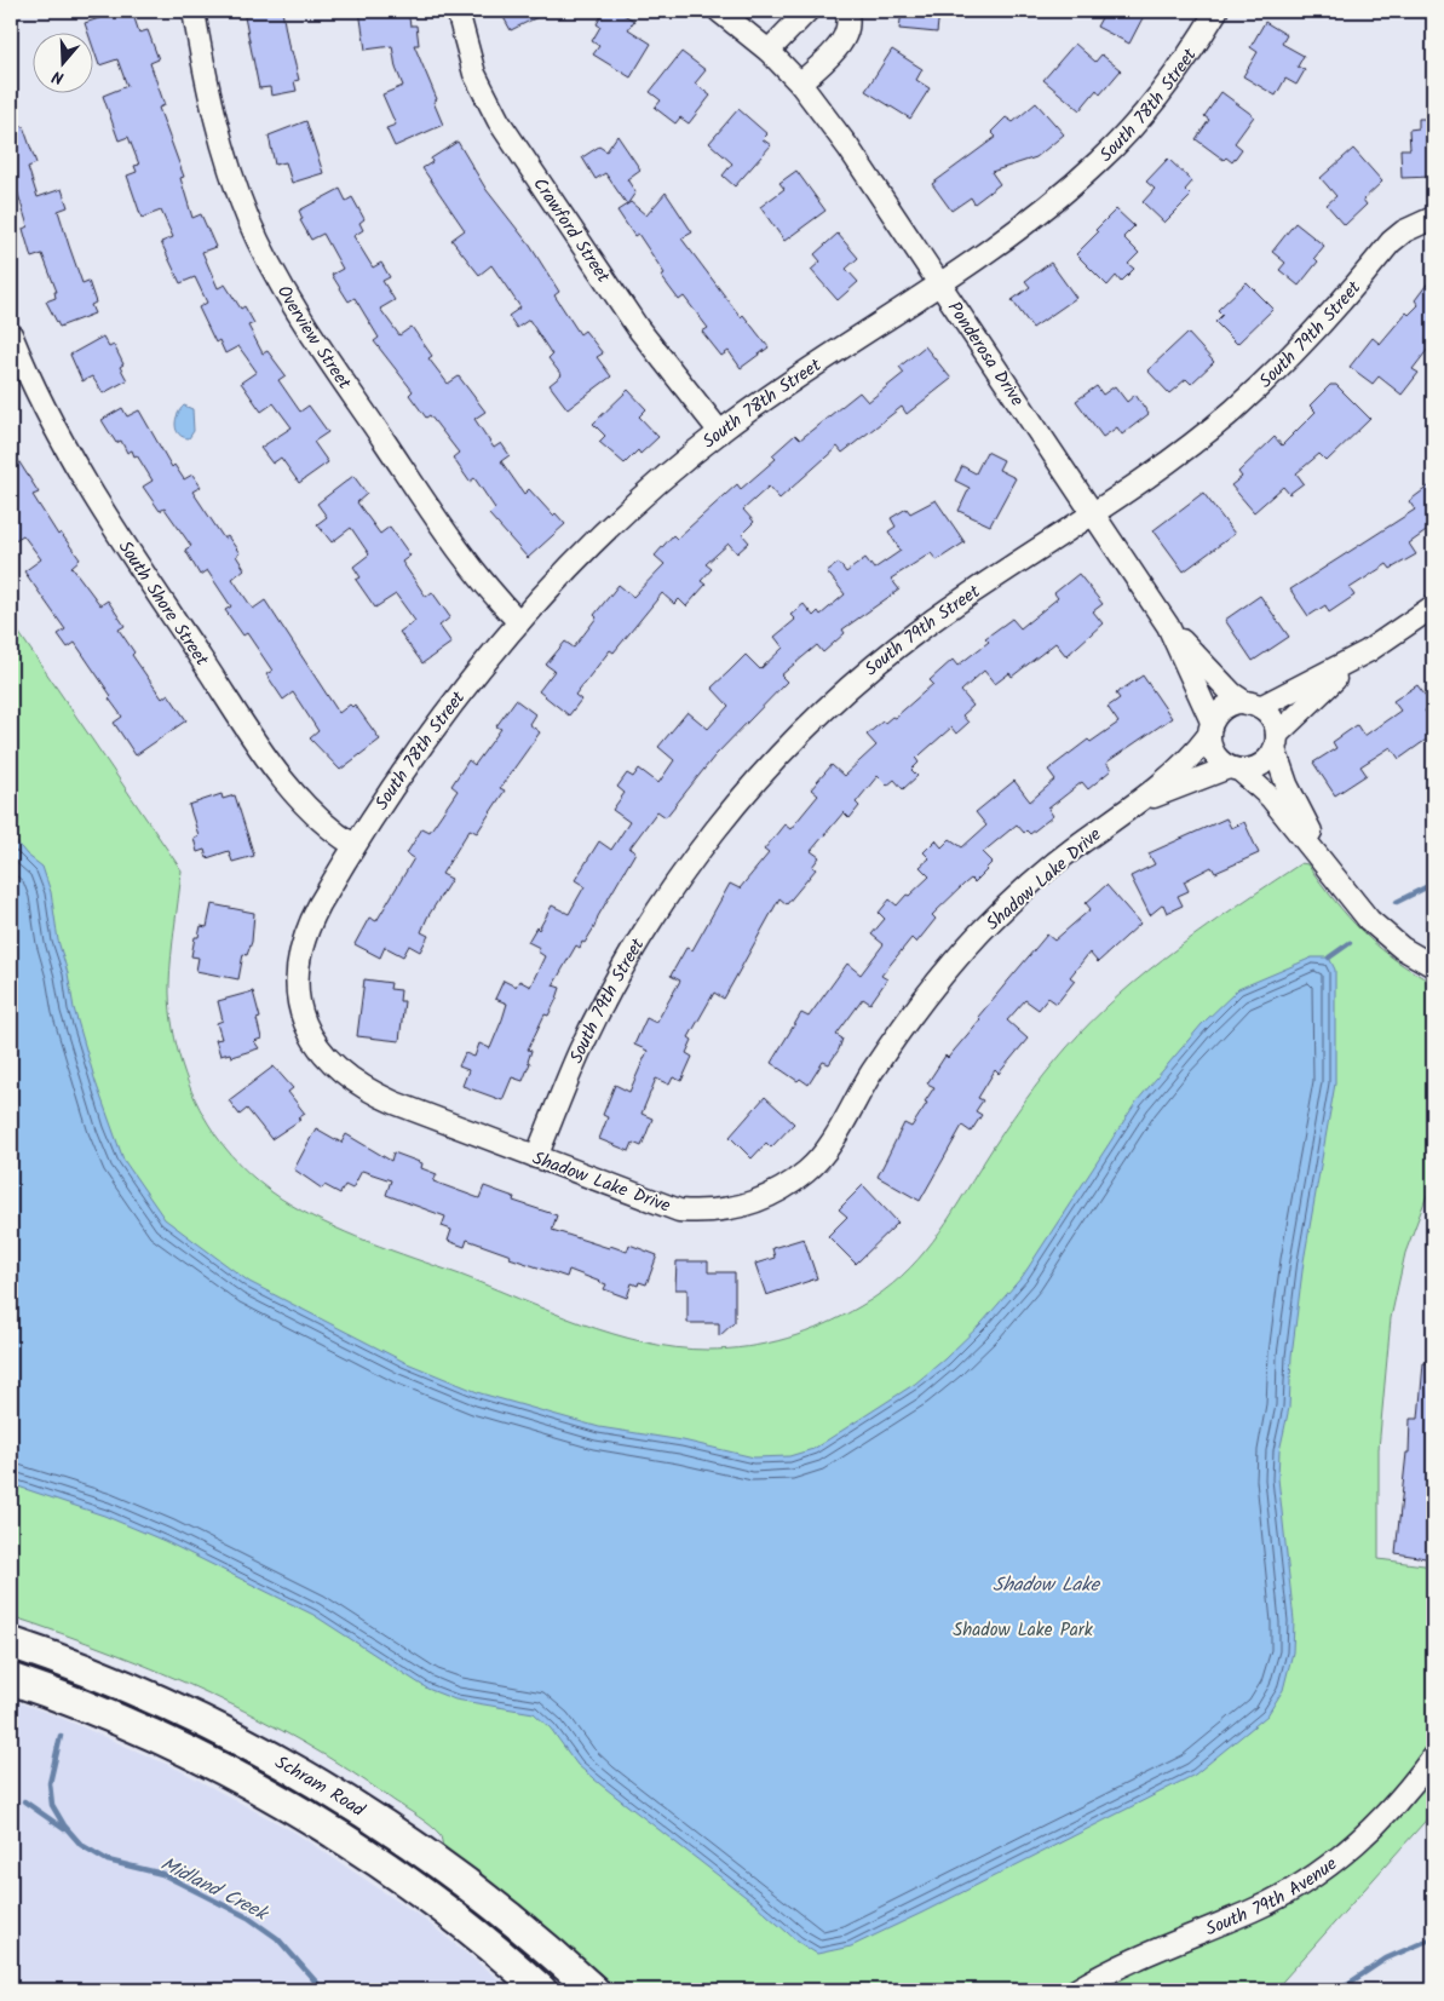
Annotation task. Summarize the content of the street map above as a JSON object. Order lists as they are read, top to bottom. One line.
{"streets":{"main road":["Schram Road"],"street":["South 78th Street","Crawford Street","South 79th Street","Overview Street","Ponderosa Drive","South Shore Street","Shadow Lake Drive","South 79th Avenue"]},"crossings":[["South 78th Street","Crawford Street"],["South 78th Street","Overview Street"],["South 78th Street","Ponderosa Drive"],["South 78th Street","South Shore Street"],["South 78th Street","Shadow Lake Drive"],["South 79th Street","Ponderosa Drive"],["South 79th Street","Shadow Lake Drive"],["Ponderosa Drive","Shadow Lake Drive"],["South Shore Street","Shadow Lake Drive"]],"water":["Shadow Lake","Midland Creek"],"parks":["Shadow Lake Park"],"north":"bottom"}
